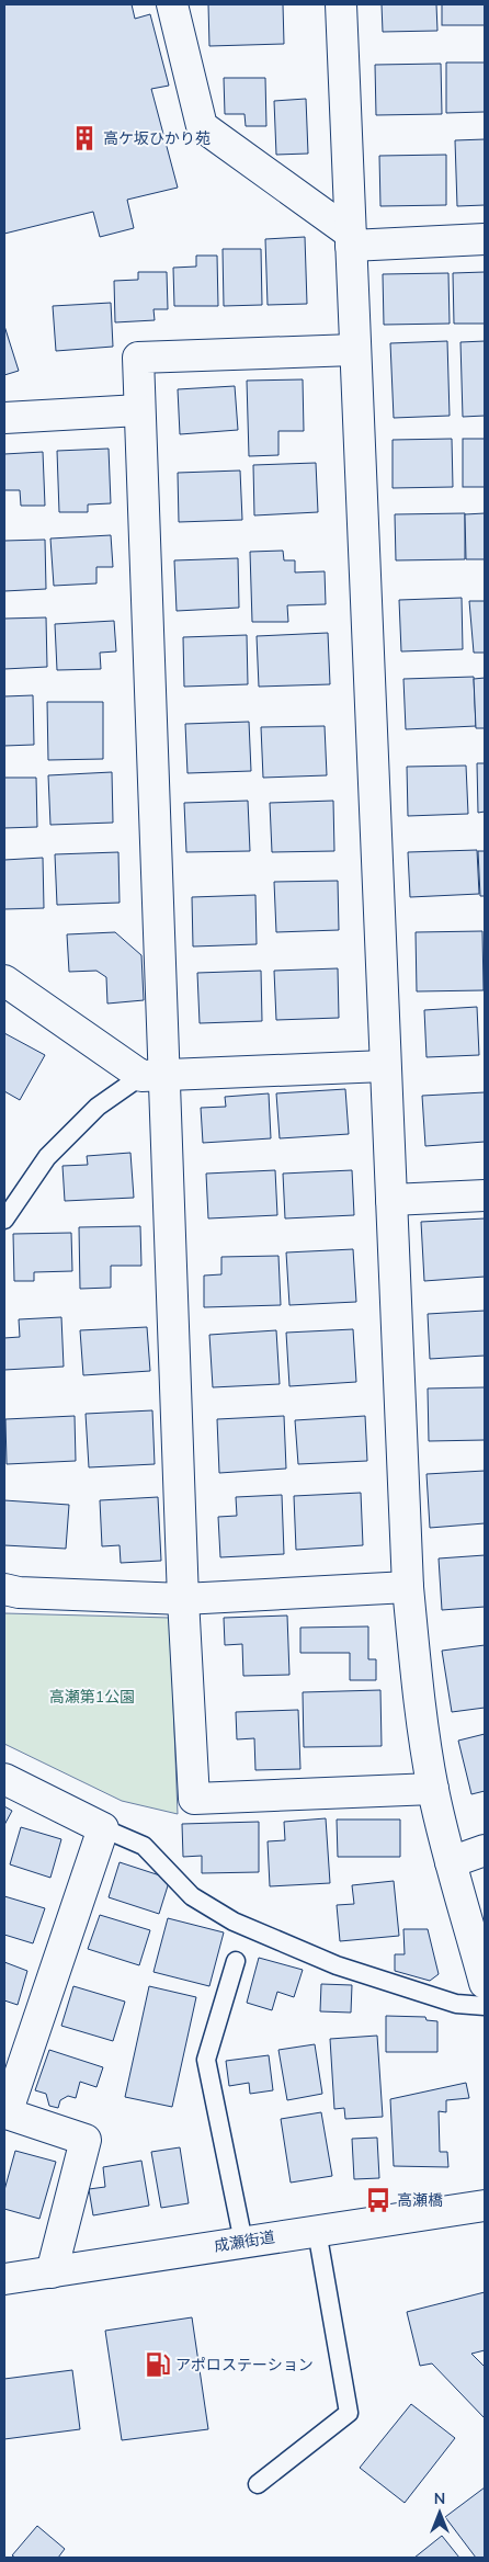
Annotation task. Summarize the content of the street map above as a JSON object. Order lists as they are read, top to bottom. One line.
{"streets":{"street":["成瀬街道"]},"parks":["高瀬第1公園"],"places":{"building":["高ケ坂ひかり苑"],"bus stop":["高瀬橋"],"fuel station":["アポロステーション"]},"north":"top"}
